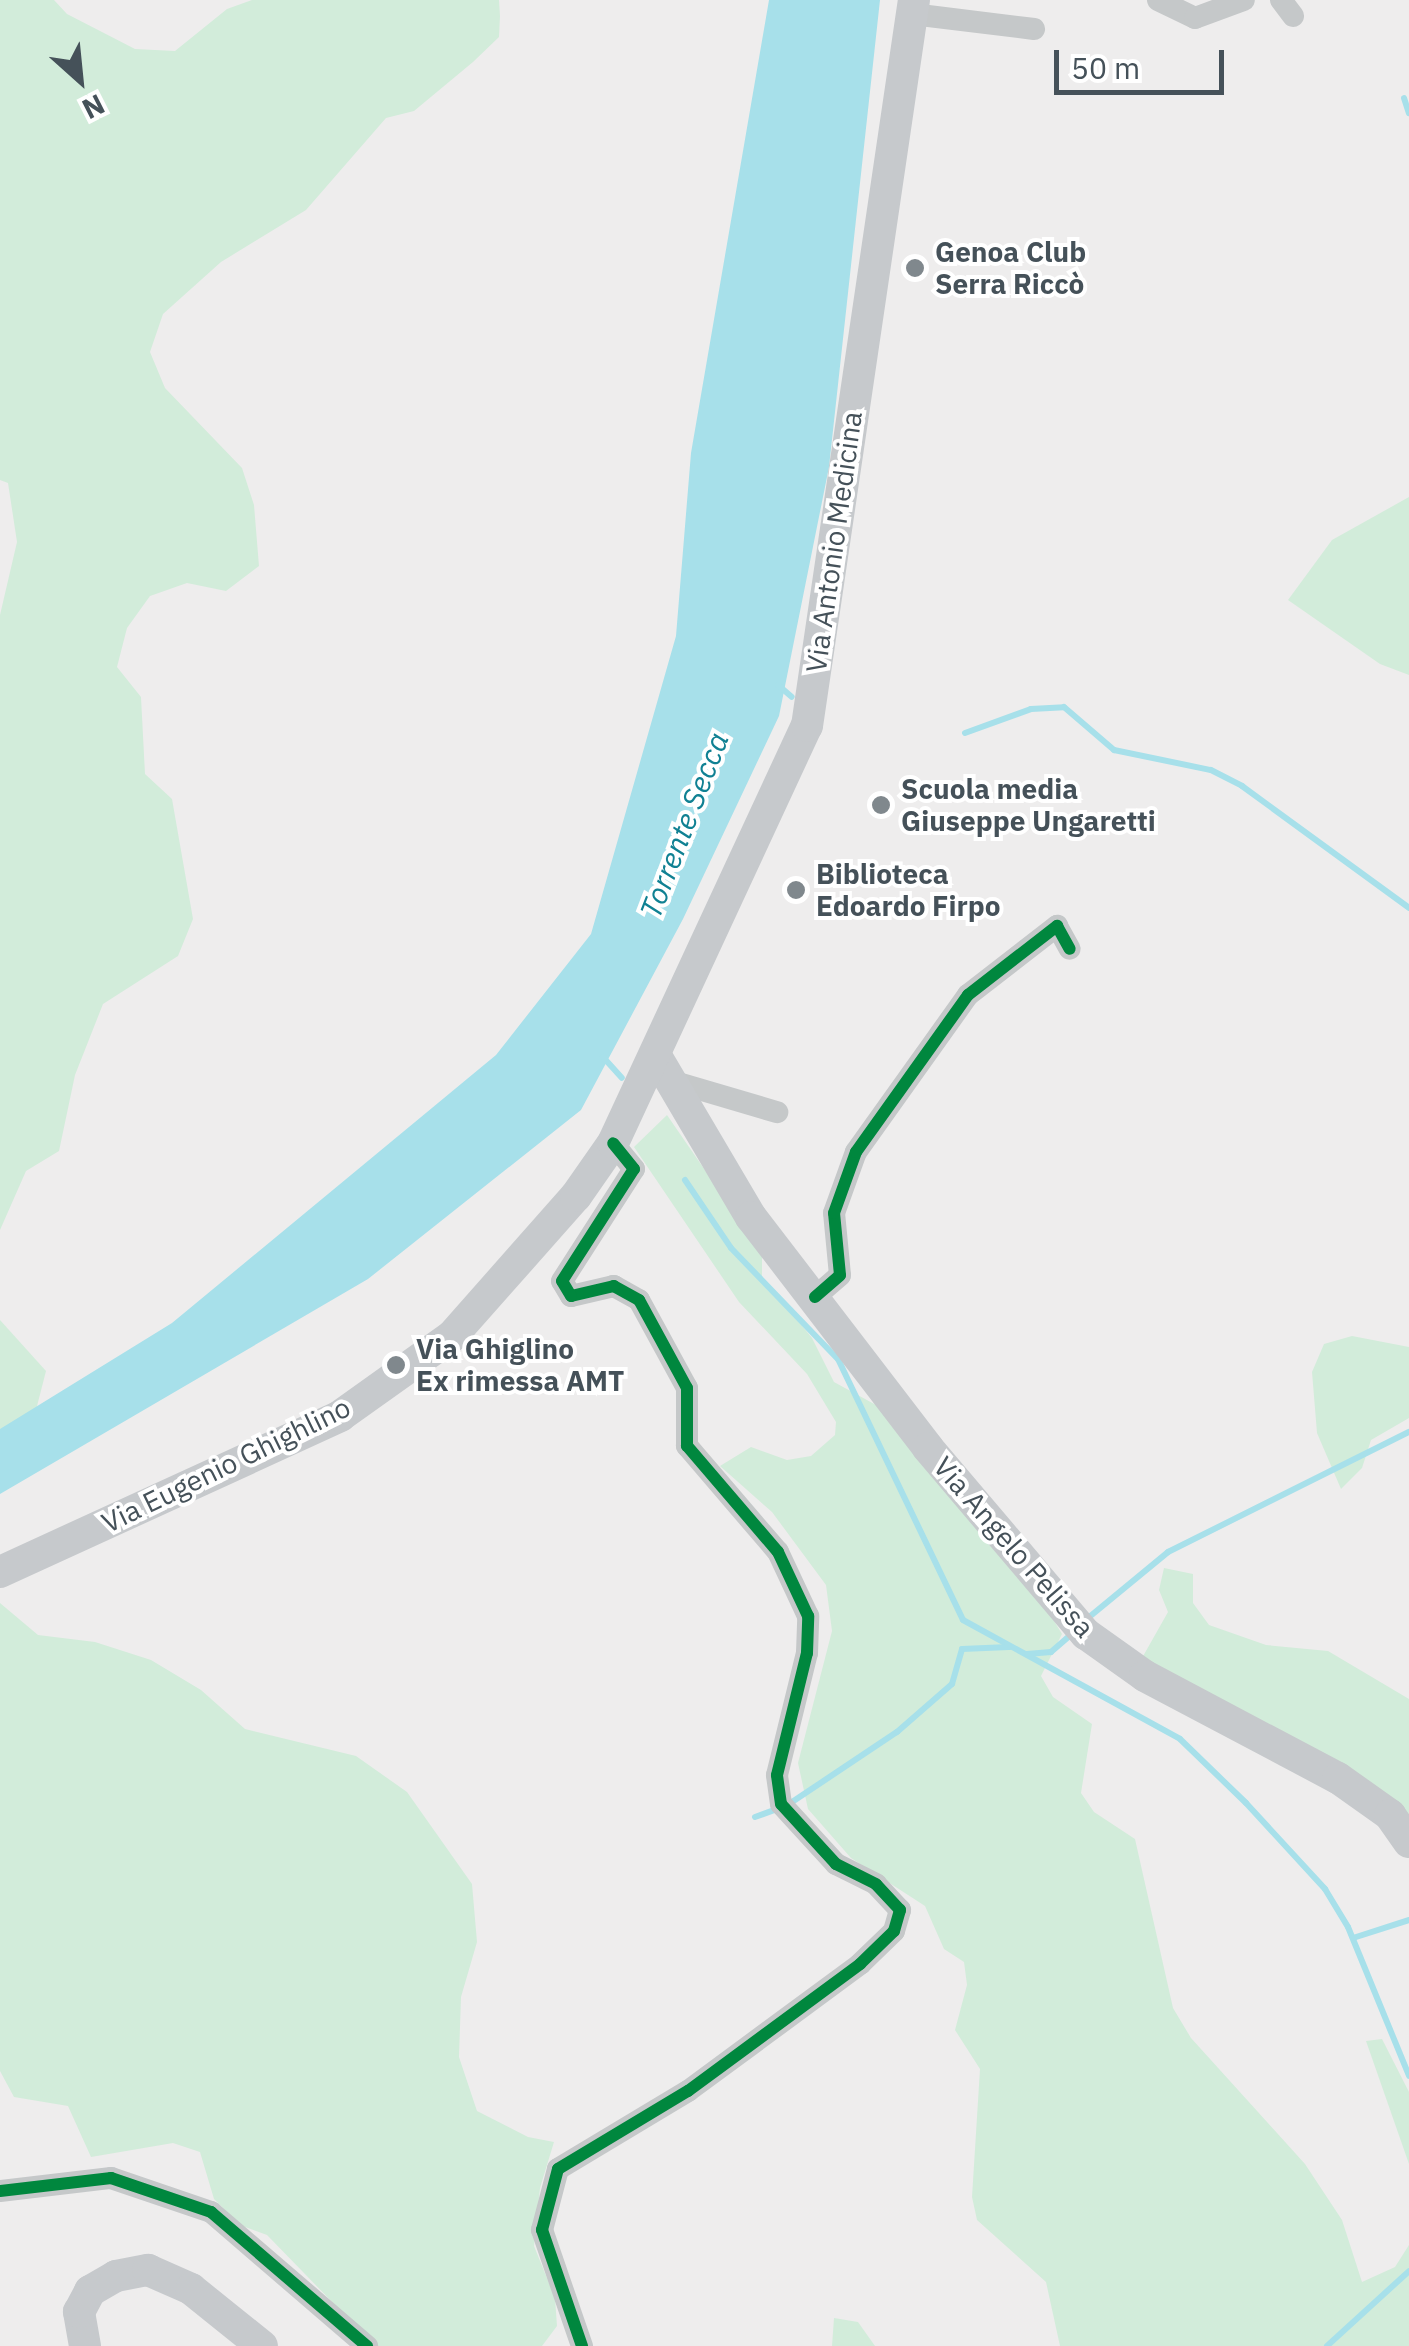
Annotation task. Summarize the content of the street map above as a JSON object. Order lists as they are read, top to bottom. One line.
{"streets":{"main road":["Via Antonio Medicina","Via Eugenio Ghighlino","Via Angelo Pelissa"]},"crossings":[["Via Antonio Medicina","Via Eugenio Ghighlino"],["Via Antonio Medicina","Via Angelo Pelissa"],["Via Eugenio Ghighlino","Via Angelo Pelissa"]],"water":["Torrente Secca"],"places":["Genoa Club Serra Riccò","Scuola media Giuseppe Ungaretti","Biblioteca Edoardo Firpo","Via Ghiglino Ex rimessa AMT"],"scale_bar":"50 m","north":"bottom right"}
